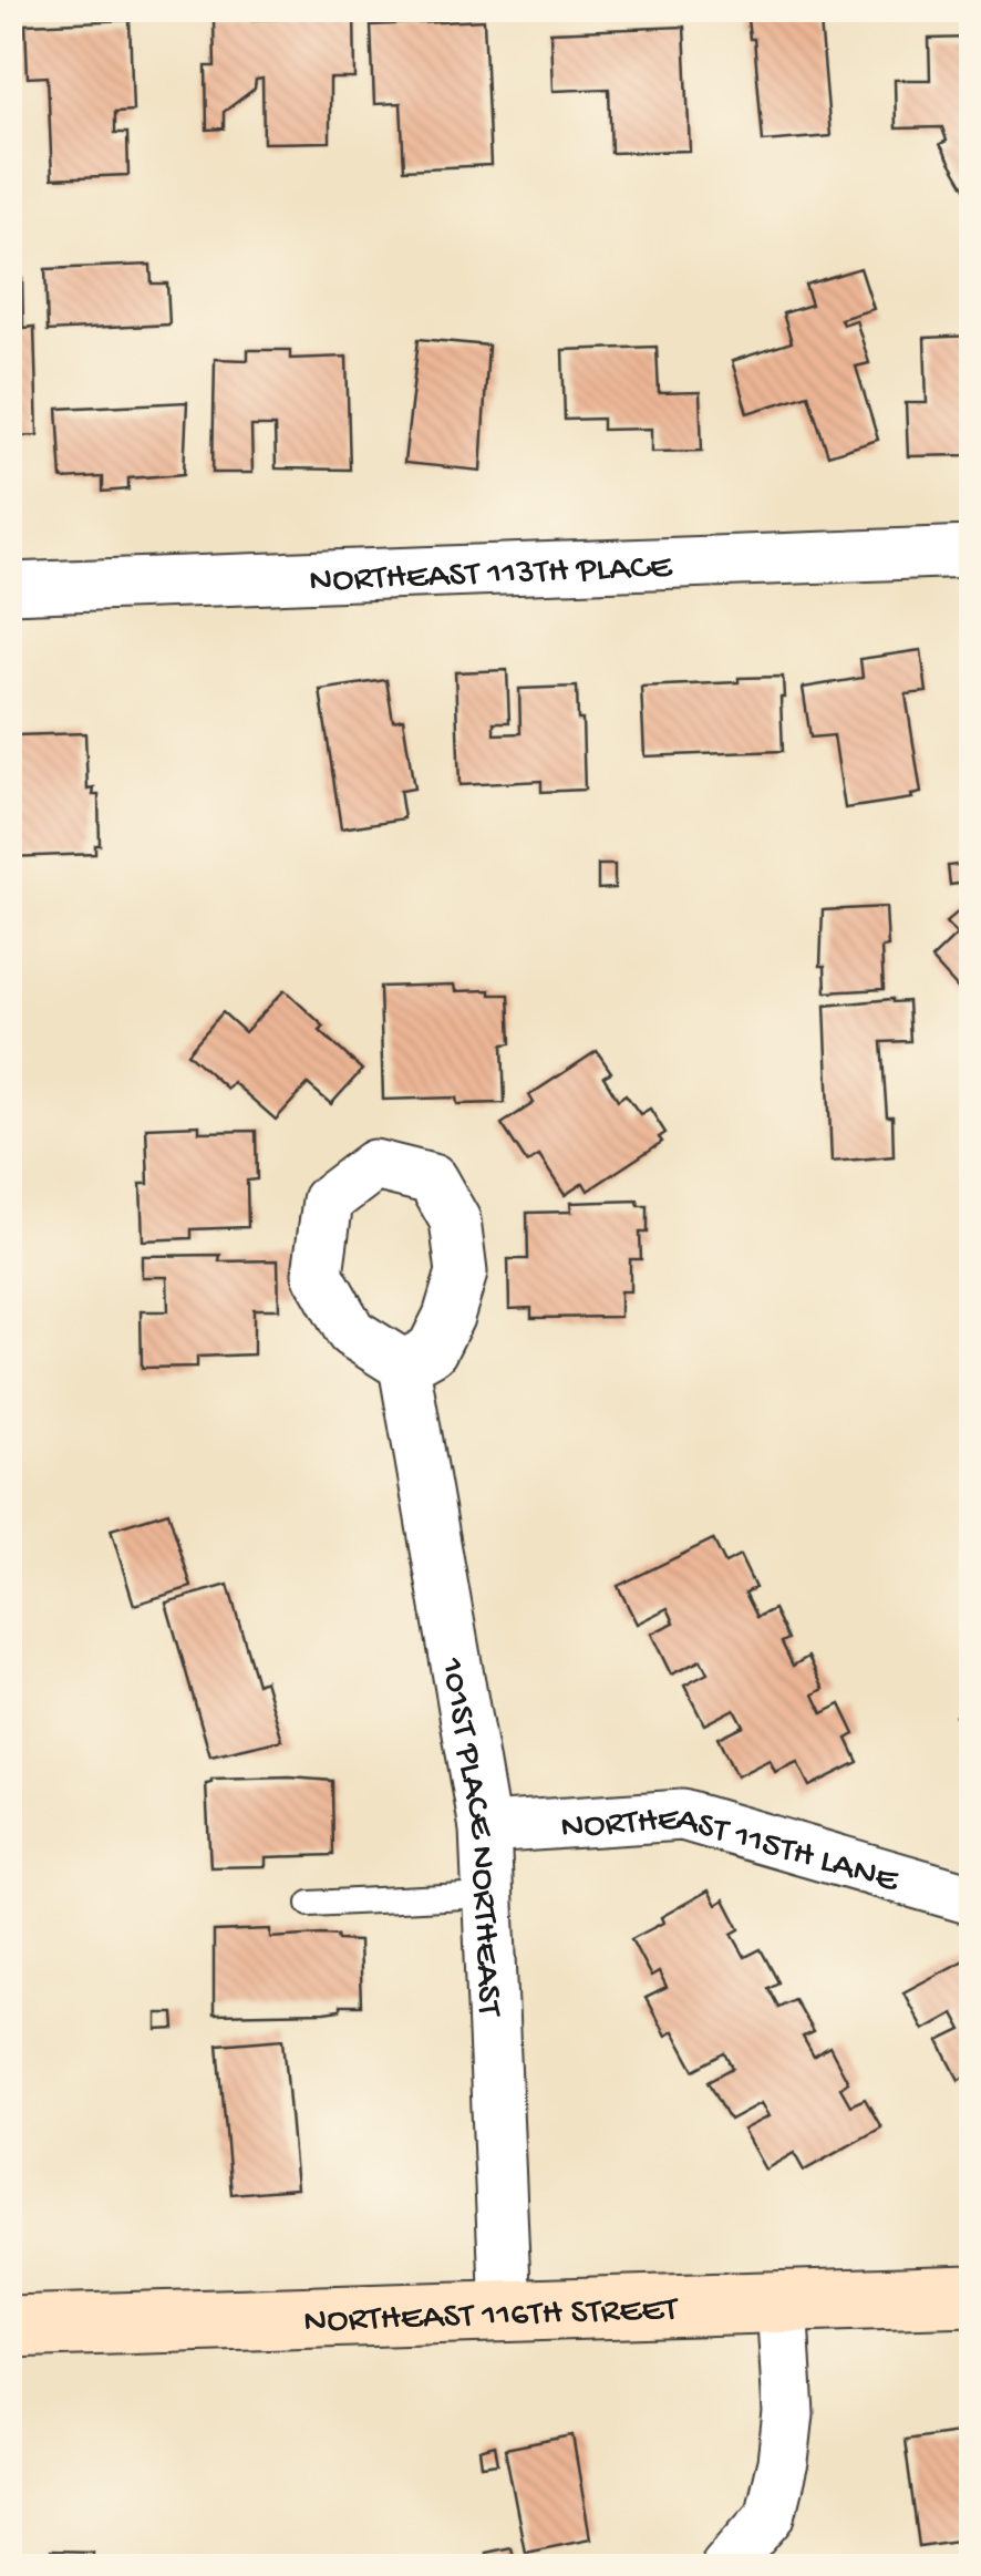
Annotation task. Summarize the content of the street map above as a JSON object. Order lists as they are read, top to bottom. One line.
{"streets":{"street":["NORTHEAST 113TH PLACE","101ST PLACE NORTHEAST","NORTHEAST 115TH LANE","NORTHEAST 116TH STREET"]},"crossings":[["101ST PLACE NORTHEAST","NORTHEAST 115TH LANE"],["101ST PLACE NORTHEAST","NORTHEAST 116TH STREET"]]}
